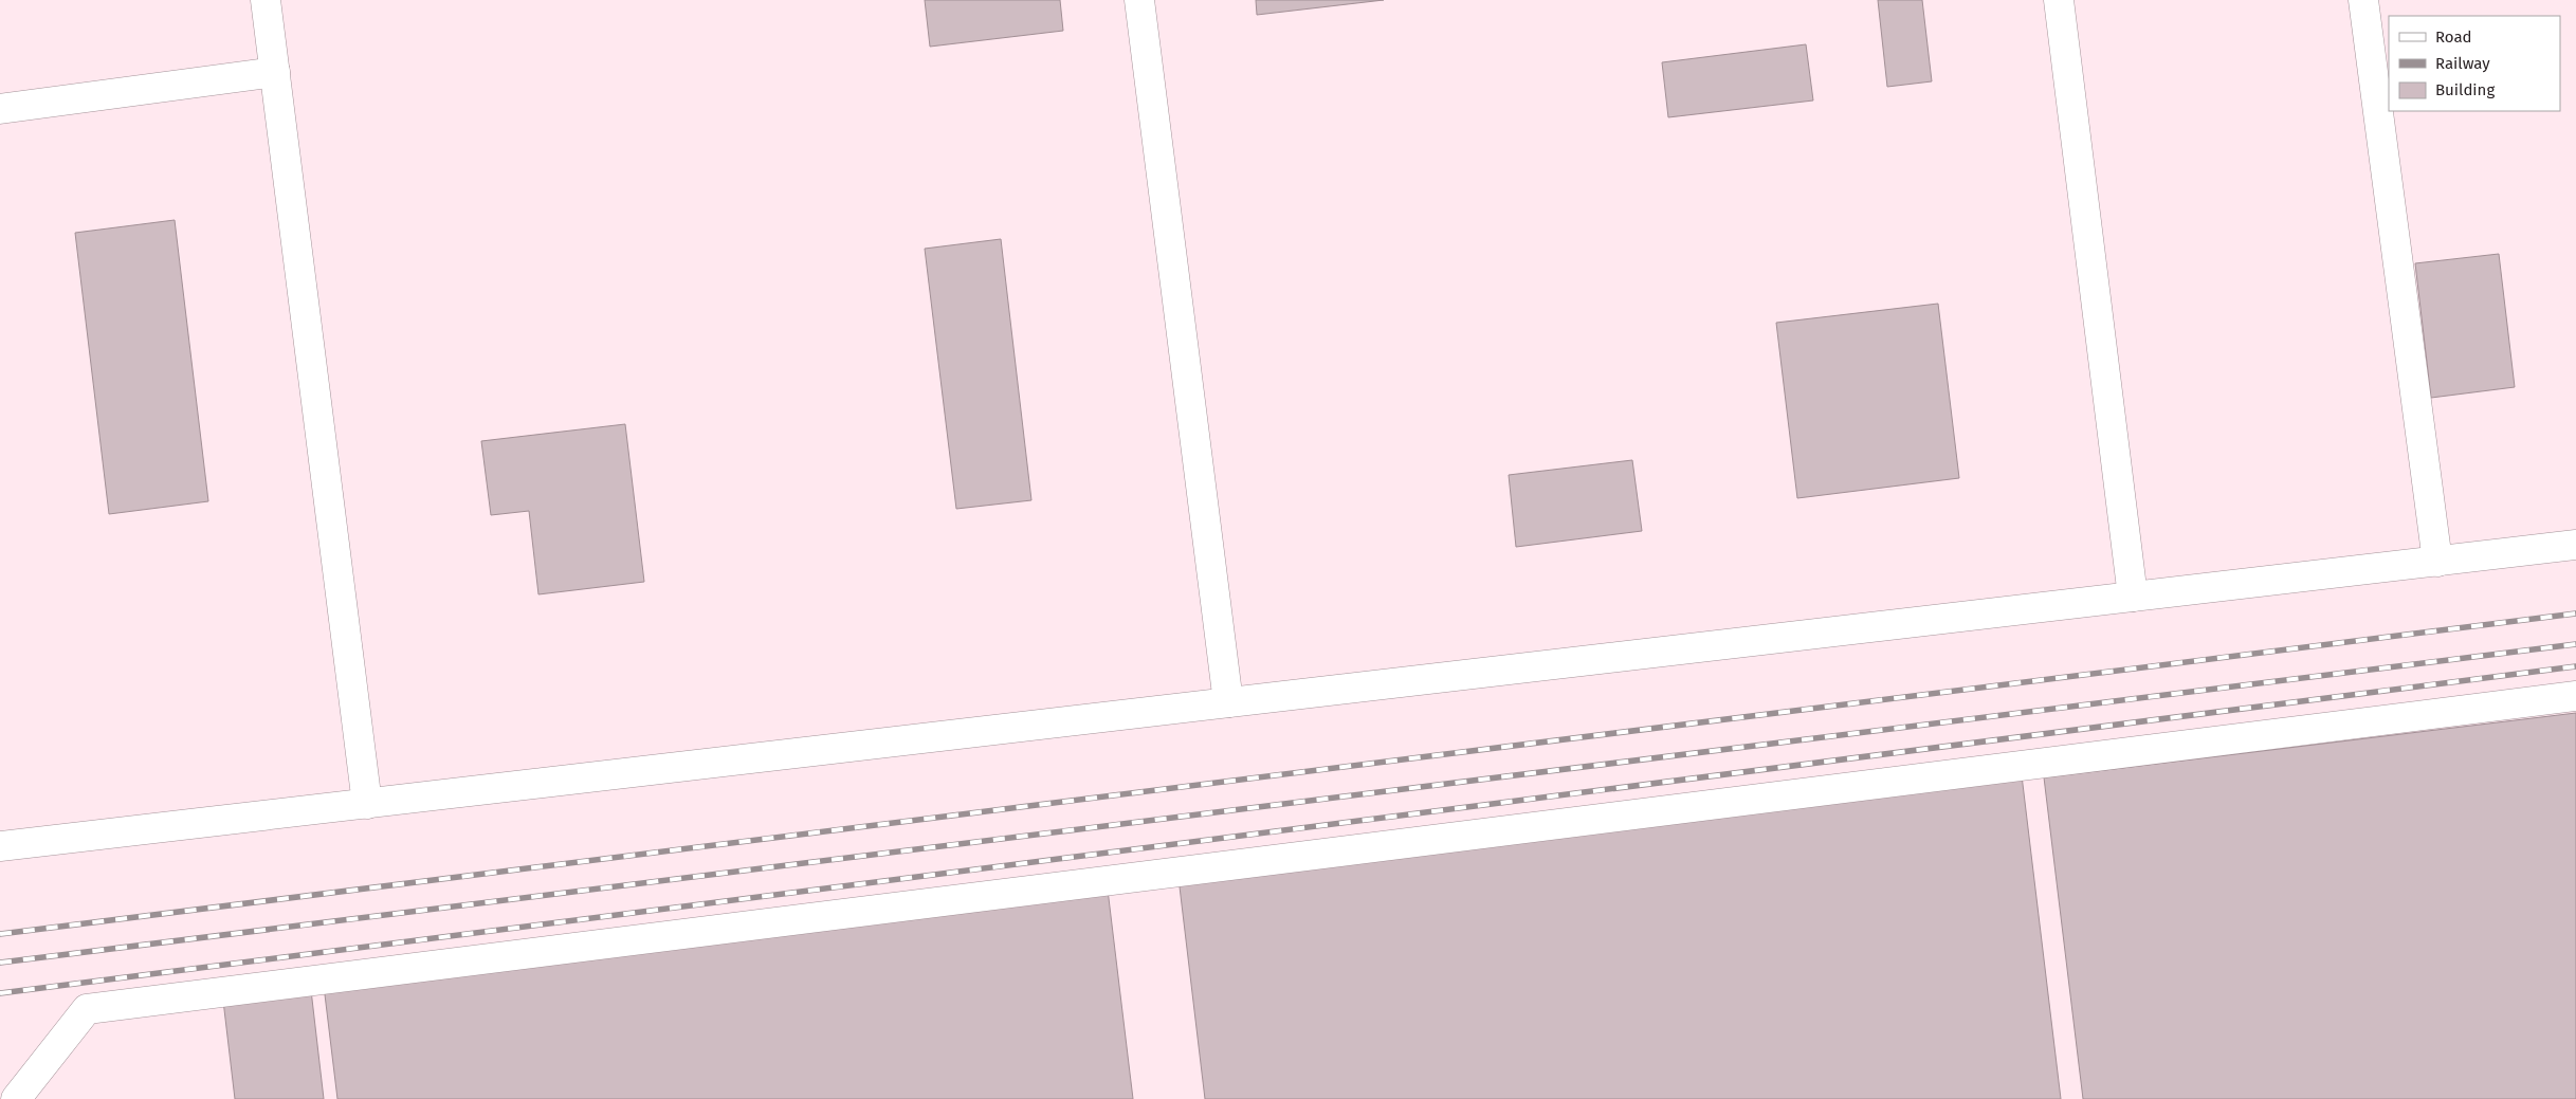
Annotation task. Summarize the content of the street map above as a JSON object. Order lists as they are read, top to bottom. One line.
{"legend":["Road","Railway","Building"]}
